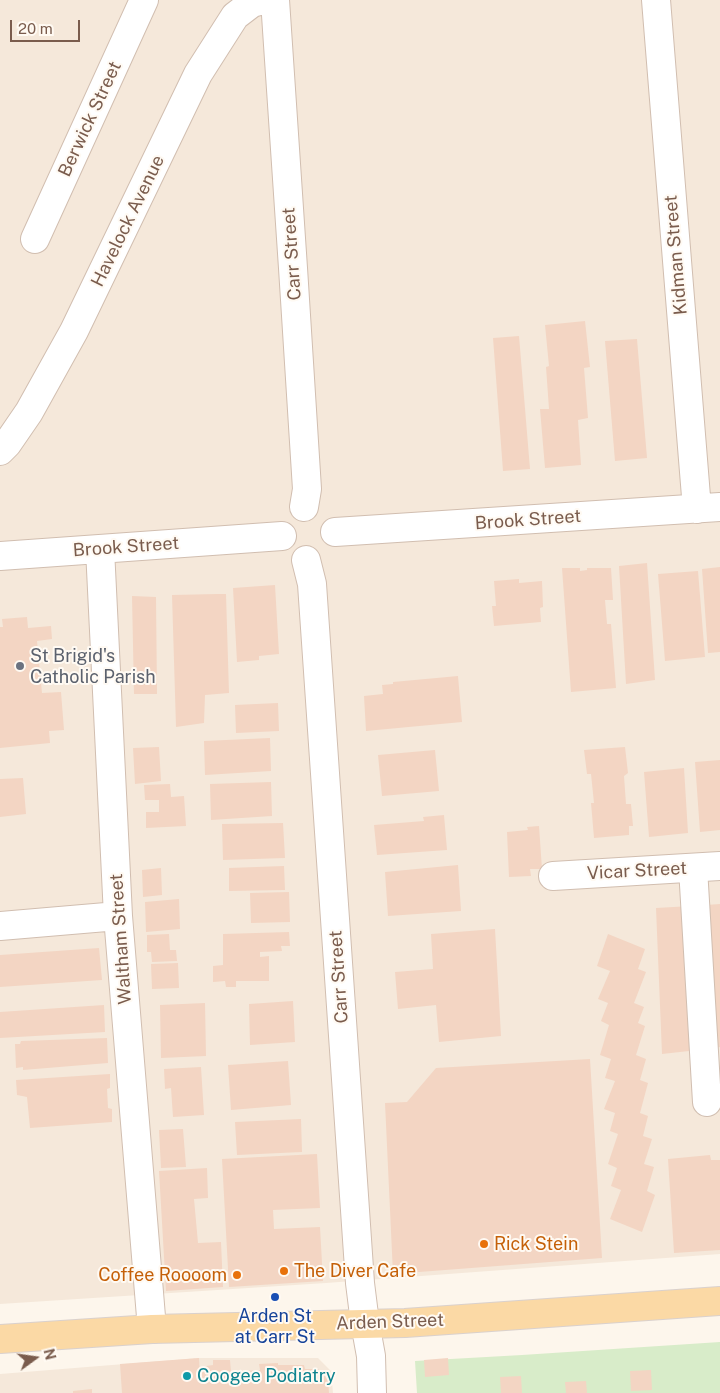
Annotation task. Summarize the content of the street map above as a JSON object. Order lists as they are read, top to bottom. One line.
{"streets":{"main road":["Arden Street"],"street":["Berwick Street","Havelock Avenue","Carr Street","Kidman Street","Brook Street","Vicar Street","Waltham Street"]},"crossings":[["Carr Street","Brook Street"],["Carr Street","Arden Street"],["Kidman Street","Brook Street"],["Brook Street","Waltham Street"],["Waltham Street","Arden Street"]],"places":["St Brigid's Catholic Parish","Rick Stein","The Diver Cafe","Coffee Roooom","Arden St at Carr St","Coogee Podiatry"],"scale_bar":"20 m","north":"right"}
